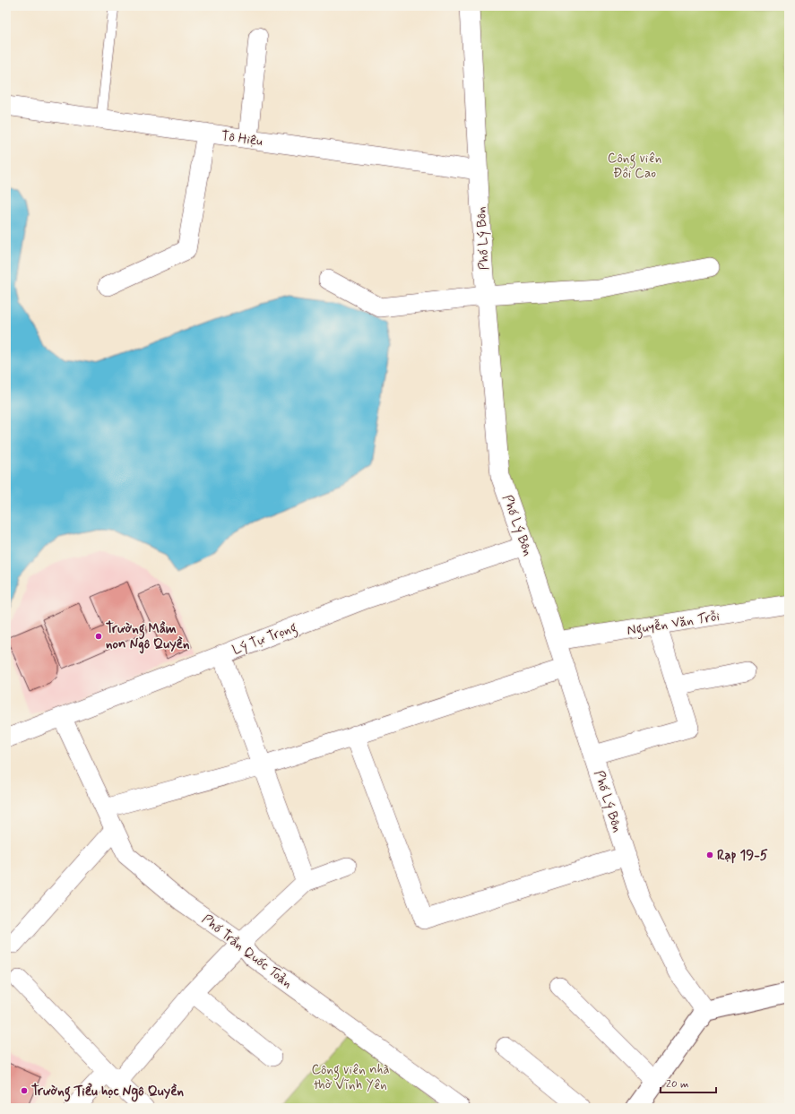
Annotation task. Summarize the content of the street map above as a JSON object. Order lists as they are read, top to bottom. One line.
{"streets":{"street":["Tô Hiệu","Phố Lý Bôn","Nguyễn Văn Trỗi","Lý Tự Trọng","Phố Trần Quốc Toản"]},"crossings":[["Tô Hiệu","Phố Lý Bôn"],["Phố Lý Bôn","Nguyễn Văn Trỗi"],["Phố Lý Bôn","Lý Tự Trọng"],["Lý Tự Trọng","Phố Trần Quốc Toản"]],"parks":["Công viên Đồi Cao","Công viên nhà thờ Vĩnh Yên"],"places":["Trường Mầm non Ngô Quyền","Rạp 19-5","Trường Tiểu học Ngô Quyền"],"scale_bar":"20 m"}
